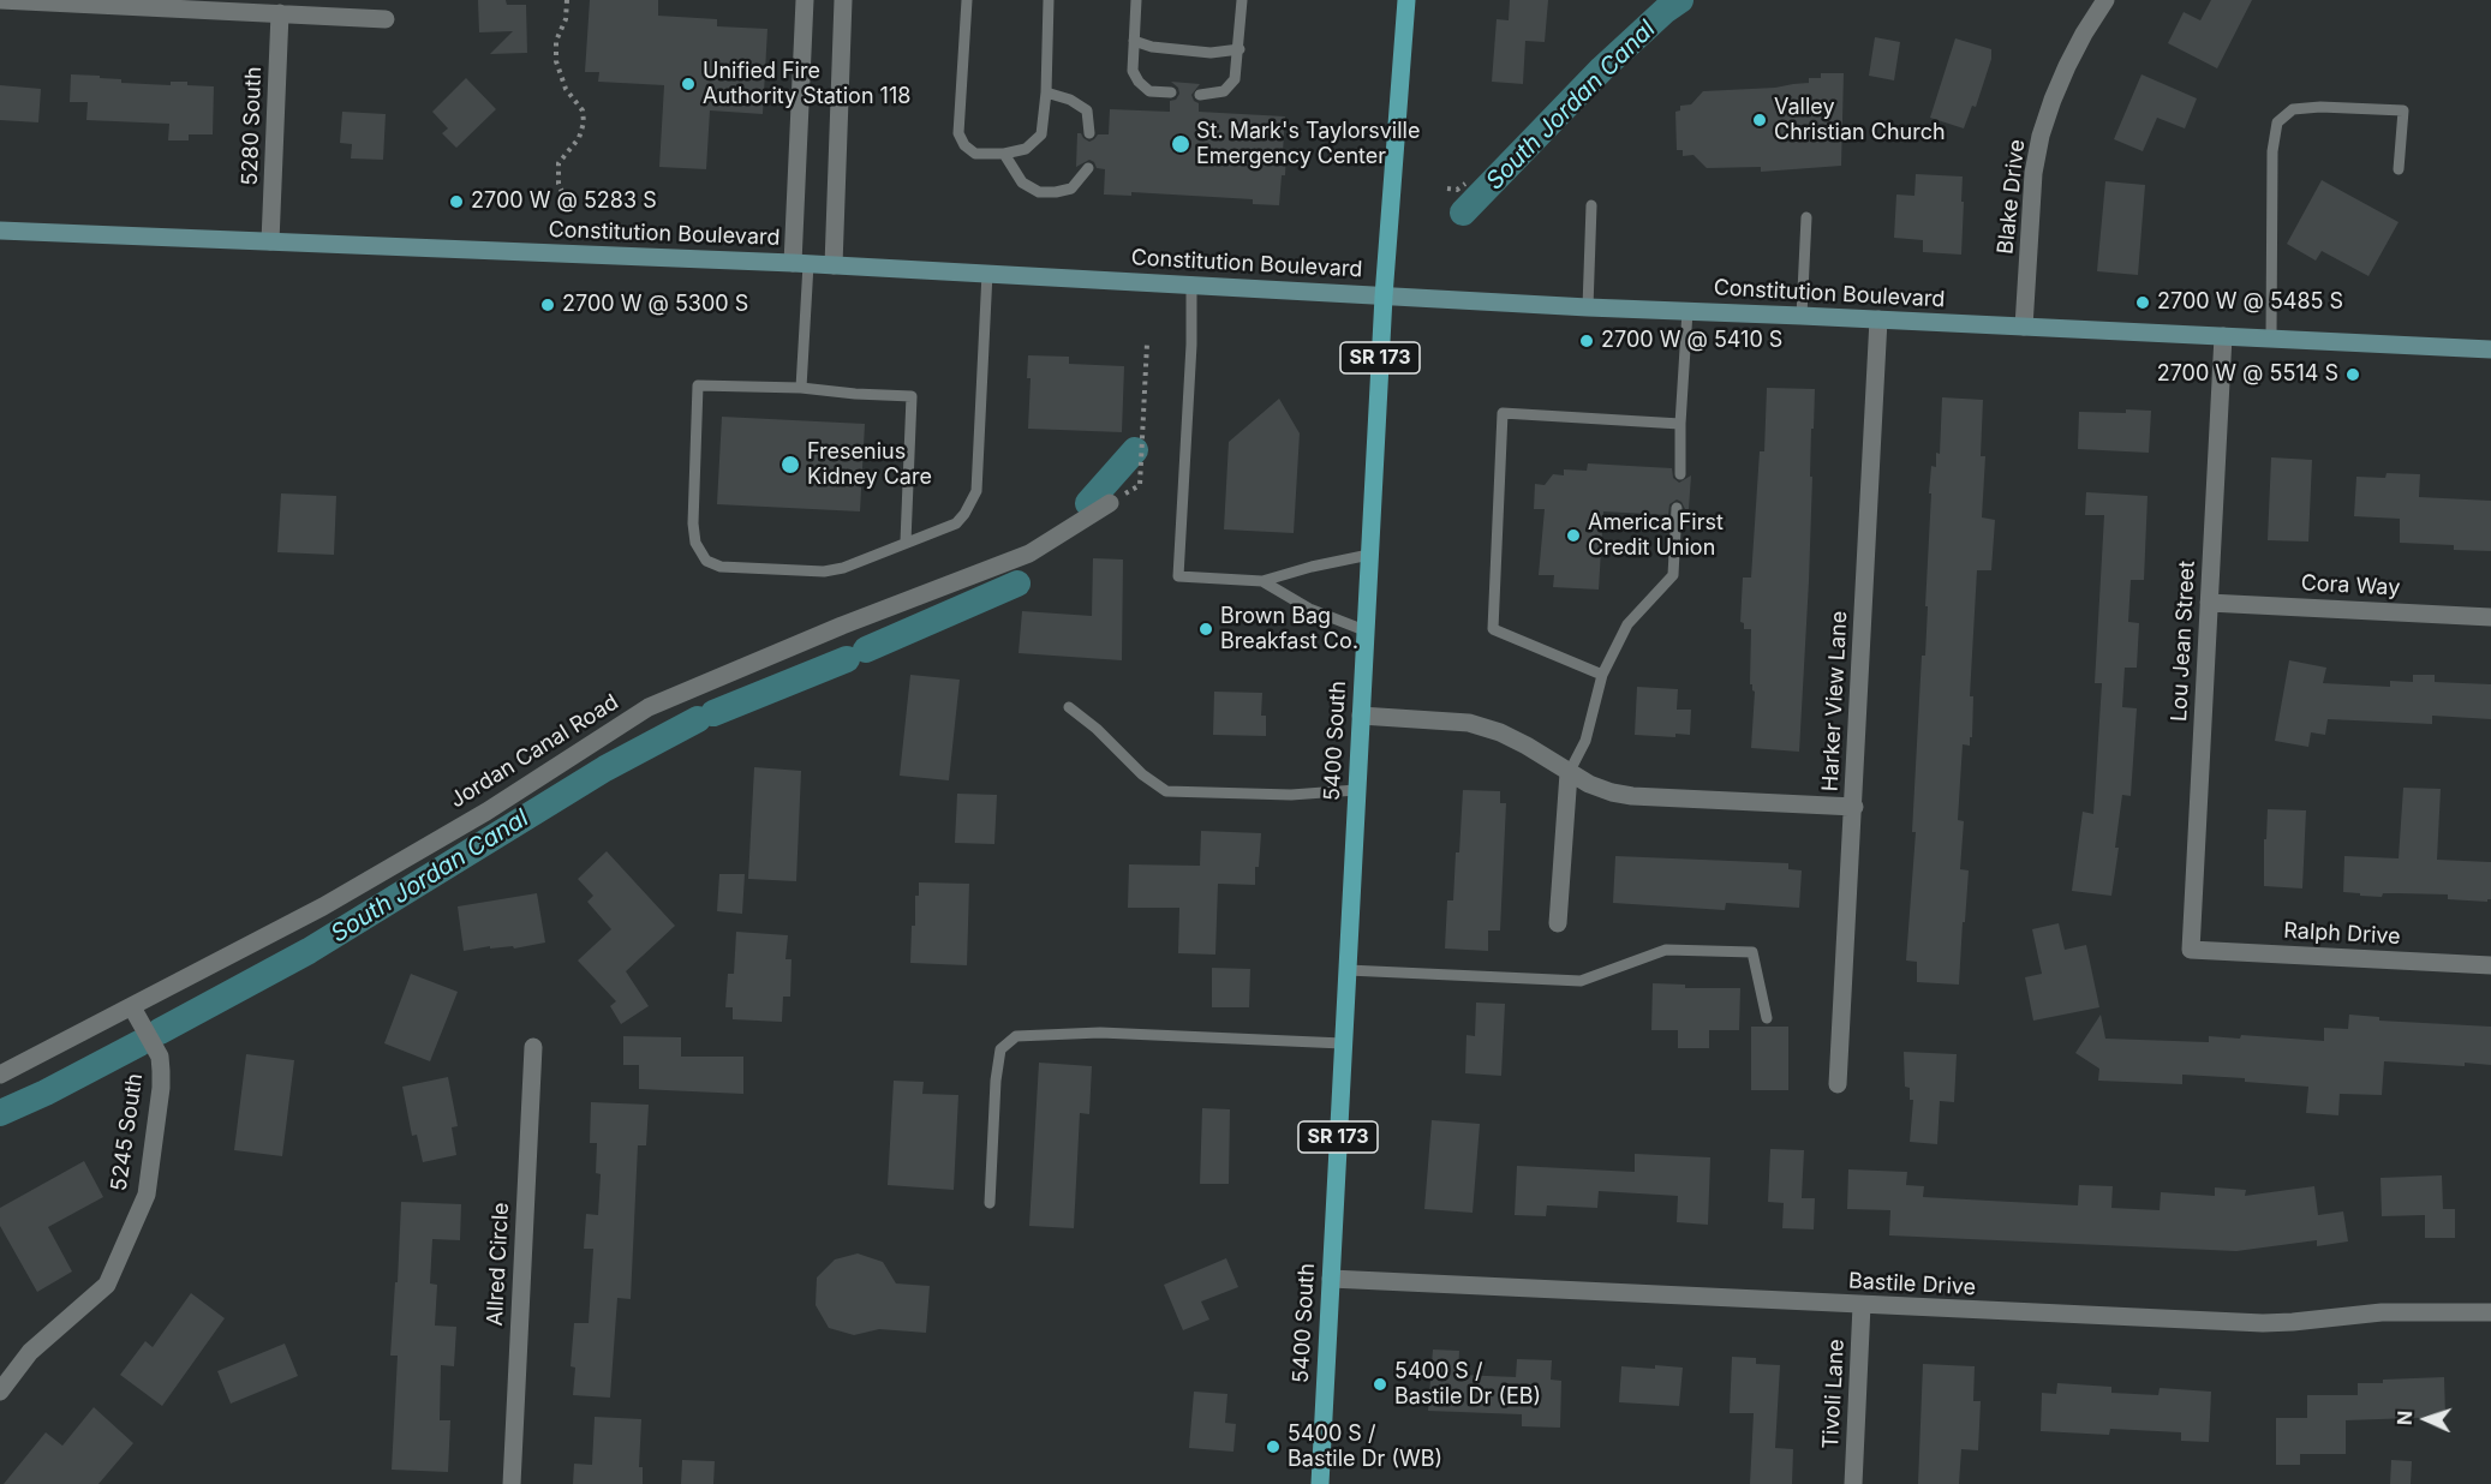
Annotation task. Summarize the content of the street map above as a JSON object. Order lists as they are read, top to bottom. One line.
{"streets":{"main road":["Constitution Boulevard","SR 173","5400 South"],"street":["5280 South","Blake Drive","Cora Way","Lou Jean Street","Harker View Lane","Jordan Canal Road","Ralph Drive","5245 South","Allred Circle","Bastile Drive","Tivoli Lane"]},"crossings":[["5280 South","Constitution Boulevard"],["Blake Drive","Constitution Boulevard"],["Constitution Boulevard","Lou Jean Street"],["Constitution Boulevard","Harker View Lane"],["Constitution Boulevard","5400 South"],["Cora Way","Lou Jean Street"],["Lou Jean Street","Ralph Drive"],["5400 South","Bastile Drive"],["Jordan Canal Road","5245 South"],["Bastile Drive","Tivoli Lane"]],"water":["South Jordan Canal"],"places":["Unified Fire Authority Station 118","Valley Christian Church","St. Mark's Taylorsville Emergency Center","2700 W @ 5283 S","2700 W @ 5485 S","2700 W @ 5300 S","2700 W @ 5410 S","2700 W @ 5514 S","Fresenius Kidney Care","America First Credit Union","Brown Bag Breakfast Co.","5400 S / Bastile Dr (EB)","5400 S / Bastile Dr (WB)"],"north":"left"}
